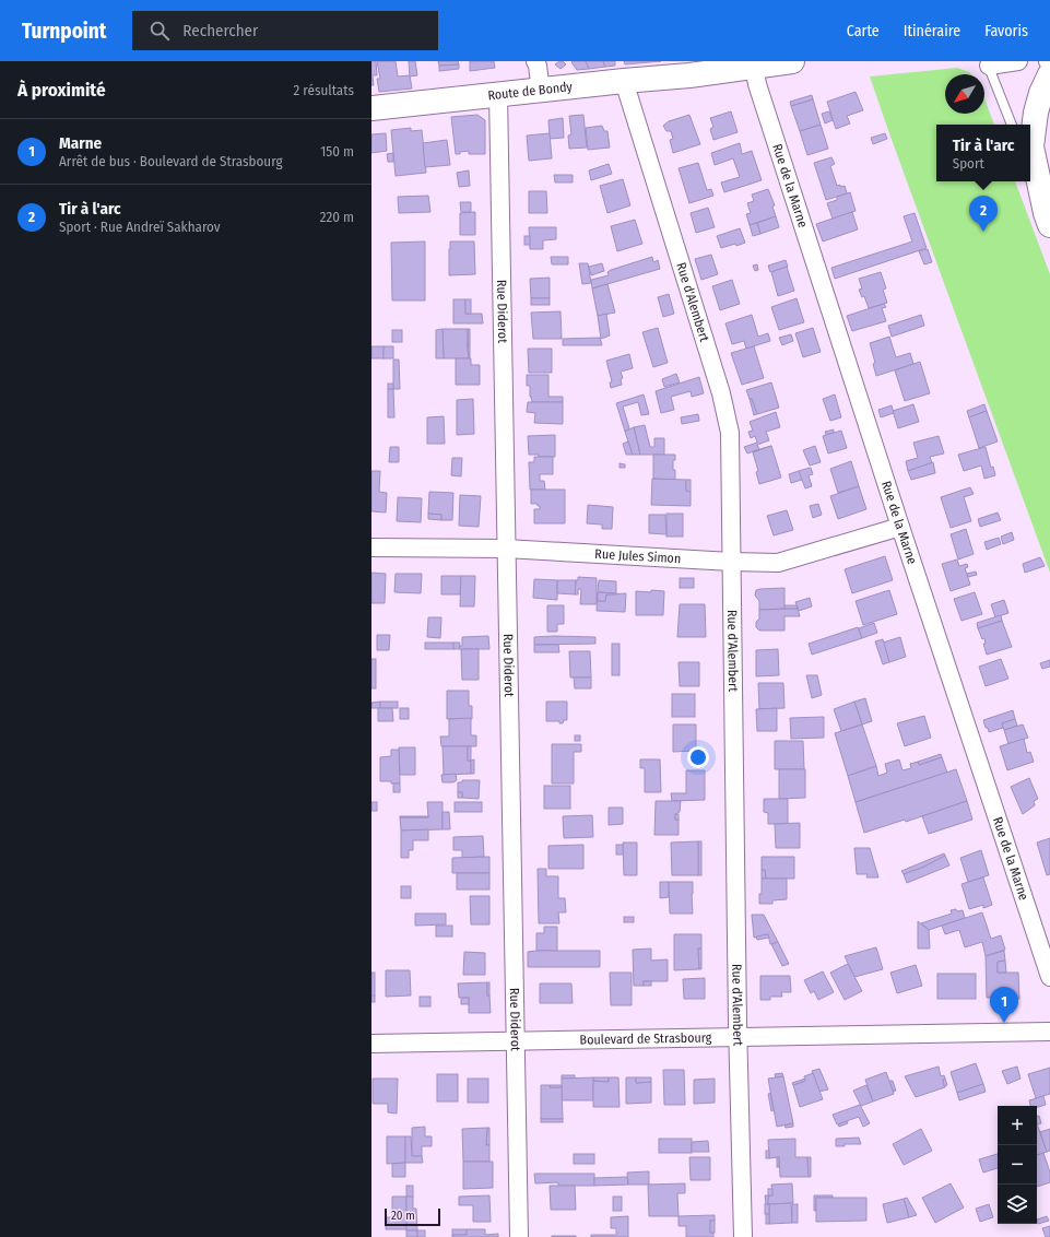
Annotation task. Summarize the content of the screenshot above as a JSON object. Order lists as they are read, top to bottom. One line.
{"streets":{"street":["Route de Bondy","Rue de la Marne","Rue d'Alembert","Rue Diderot","Rue Jules Simon","Boulevard de Strasbourg"]},"crossings":[["Route de Bondy","Rue de la Marne"],["Route de Bondy","Rue d'Alembert"],["Route de Bondy","Rue Diderot"],["Rue de la Marne","Rue Jules Simon"],["Rue d'Alembert","Rue Jules Simon"],["Rue d'Alembert","Boulevard de Strasbourg"],["Rue Diderot","Rue Jules Simon"],["Rue Diderot","Boulevard de Strasbourg"]],"scale_bar":"20 m","north":"bottom left","page":{"header":"Turnpoint","search":"Rechercher","nav":["Carte","Itinéraire","Favoris"],"heading":["À proximité","2 résultats"],"list":[{"mark":"1","name":"Marne","note":"Arrêt de bus · Boulevard de Strasbourg","value":"150 m"},{"mark":"2","name":"Tir à l'arc","note":"Sport · Rue Andreï Sakharov","value":"220 m"}],"popup":["Tir à l'arc","Sport"],"pins":["2","1"],"map_buttons":["+","−"],"scale":"20 m"}}
